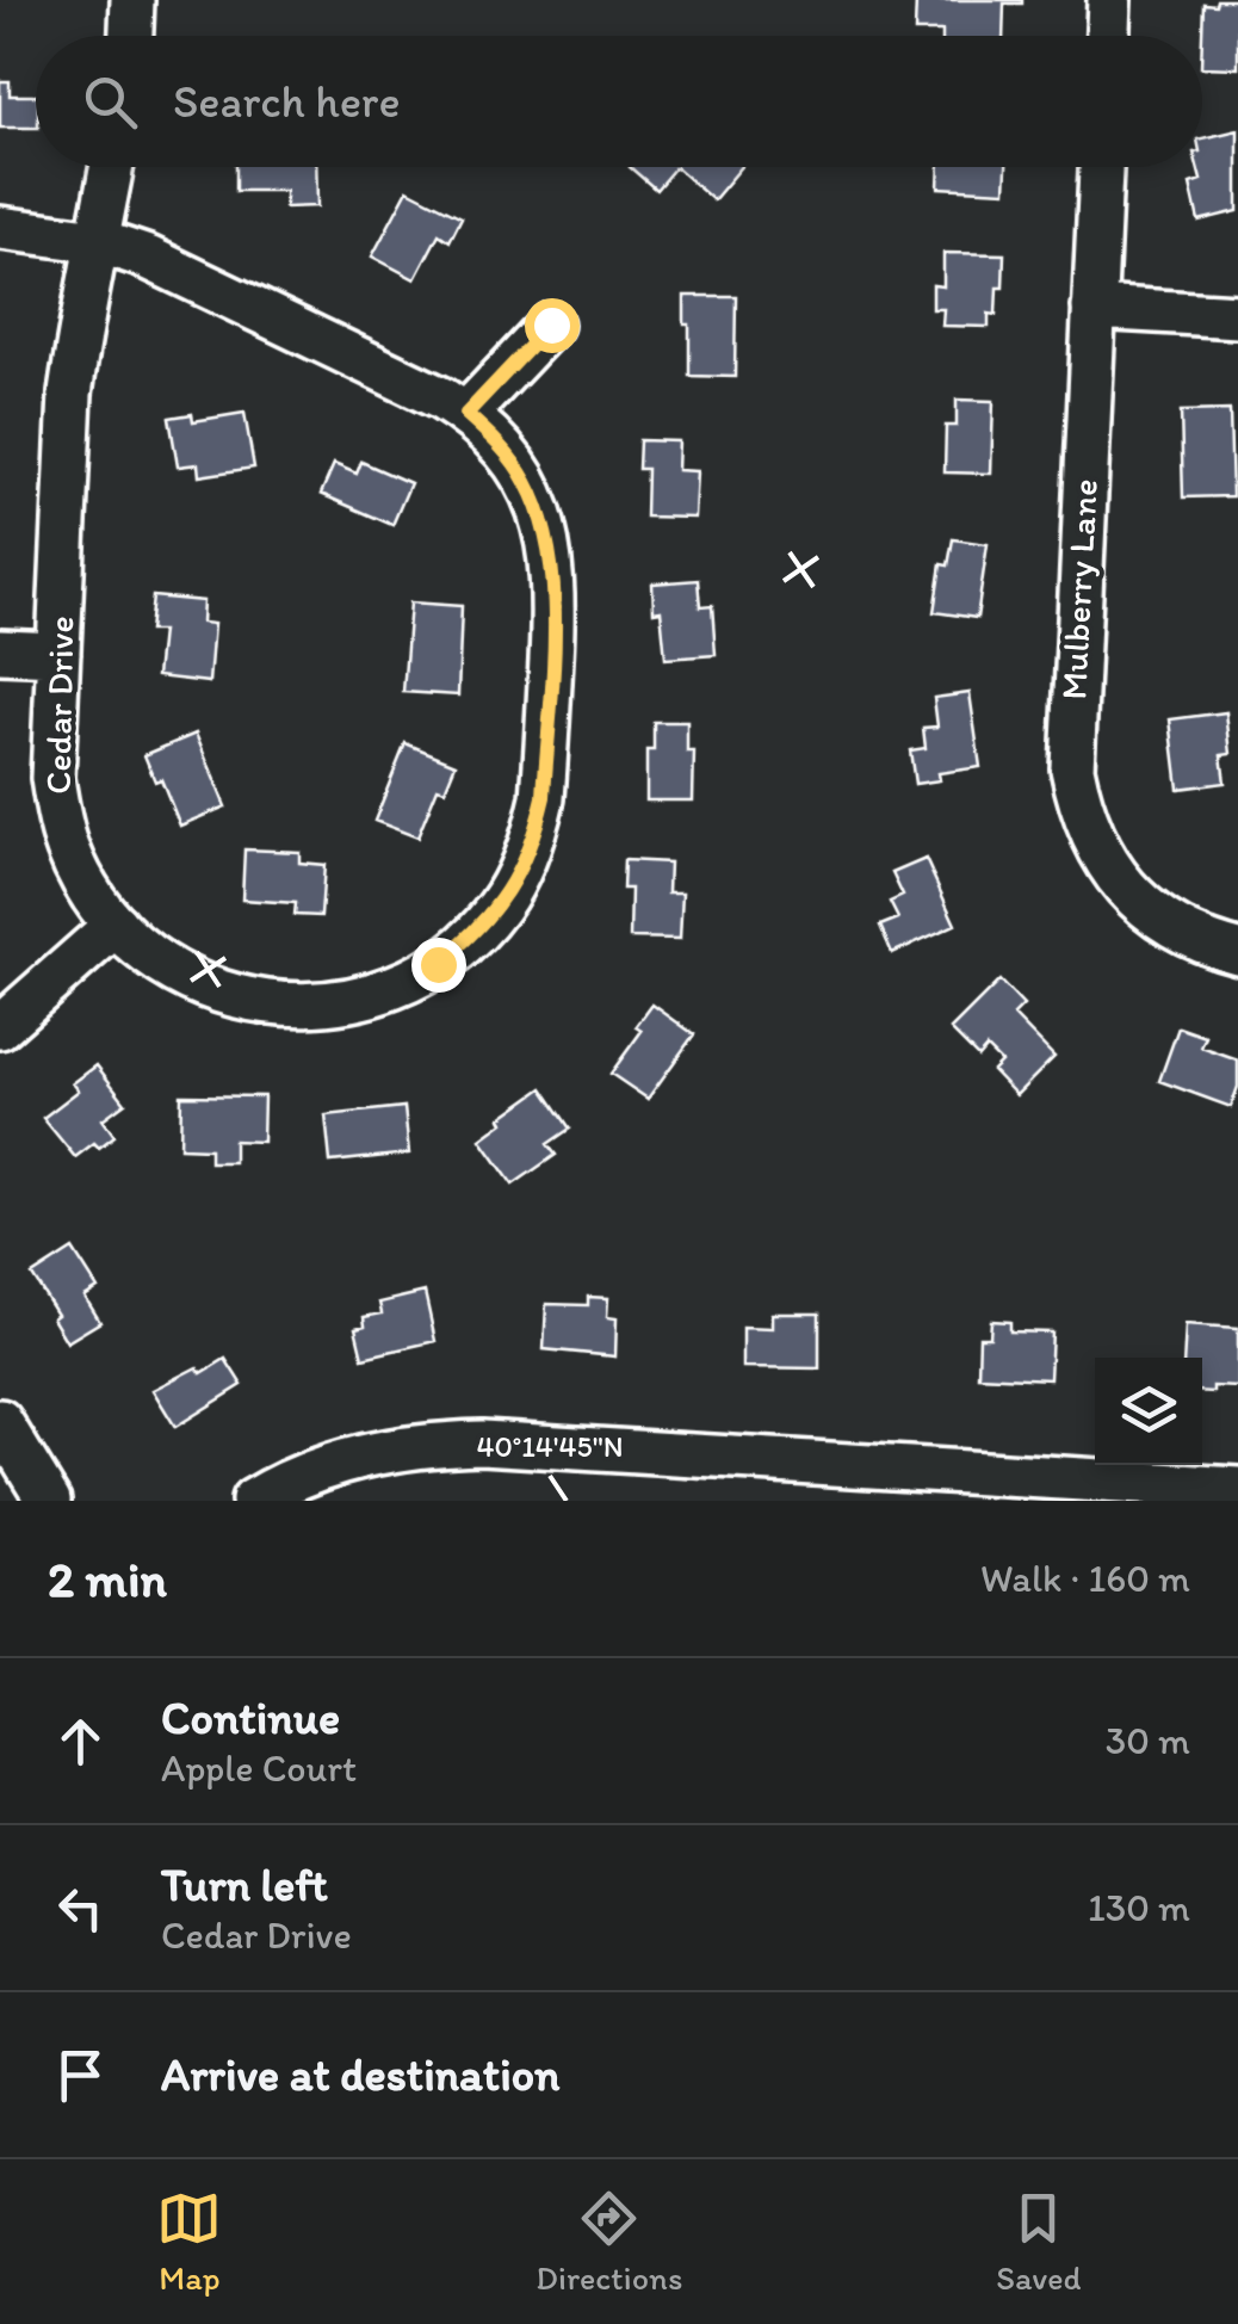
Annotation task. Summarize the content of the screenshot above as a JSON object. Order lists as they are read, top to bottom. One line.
{"streets":{"street":["Mulberry Lane","Cedar Drive"]},"page":{"search":"Search here","heading":["2 min","Walk · 160 m"],"list":[["Continue","Apple Court","30 m"],["Turn left","Cedar Drive","130 m"],"Arrive at destination"],"nav":["Map","Directions","Saved"]},"coordinates":["40°14'45\"N"]}
